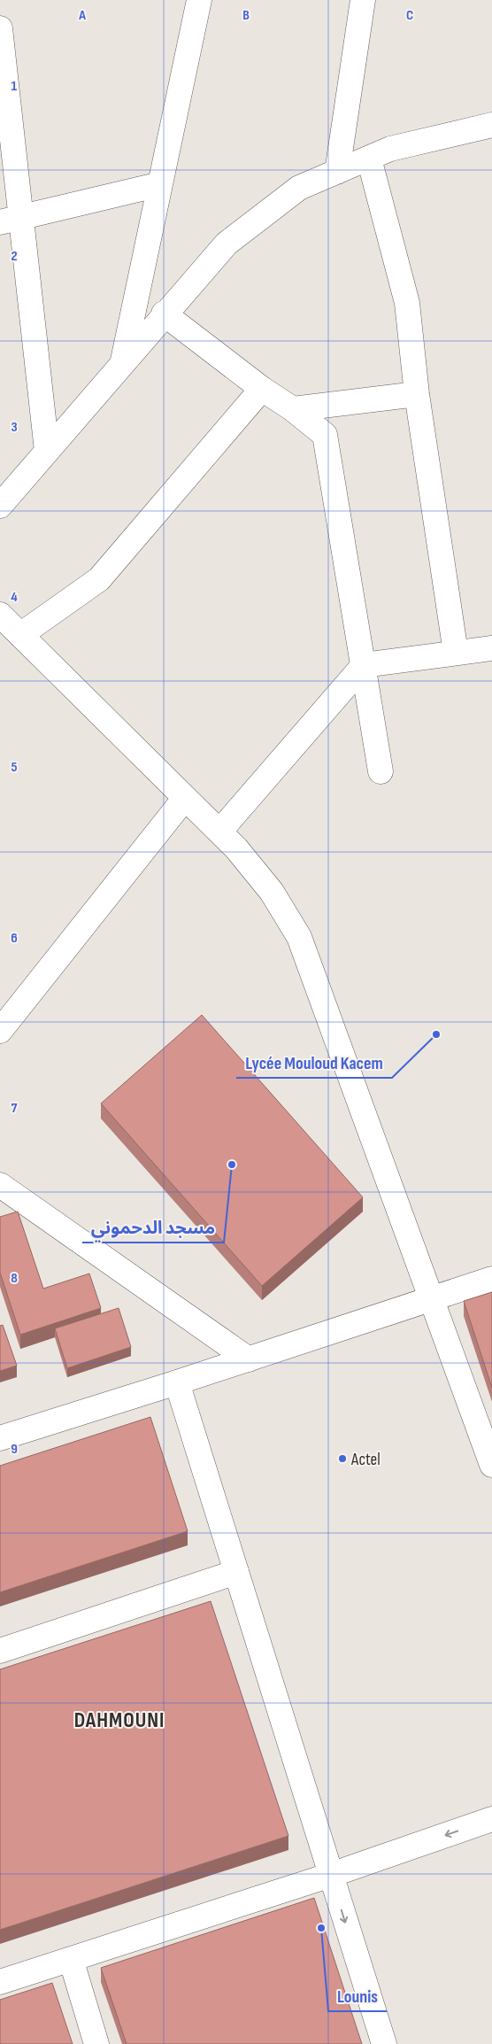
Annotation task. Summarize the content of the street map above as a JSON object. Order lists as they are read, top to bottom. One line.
{"districts":["DAHMOUNI"],"places":["Lycée Mouloud Kacem","مسجد الدحموني","Actel","Lounis"],"grid":{"columns":["A","B","C"],"rows":["1","2","3","4","5","6","7","8","9"]}}
